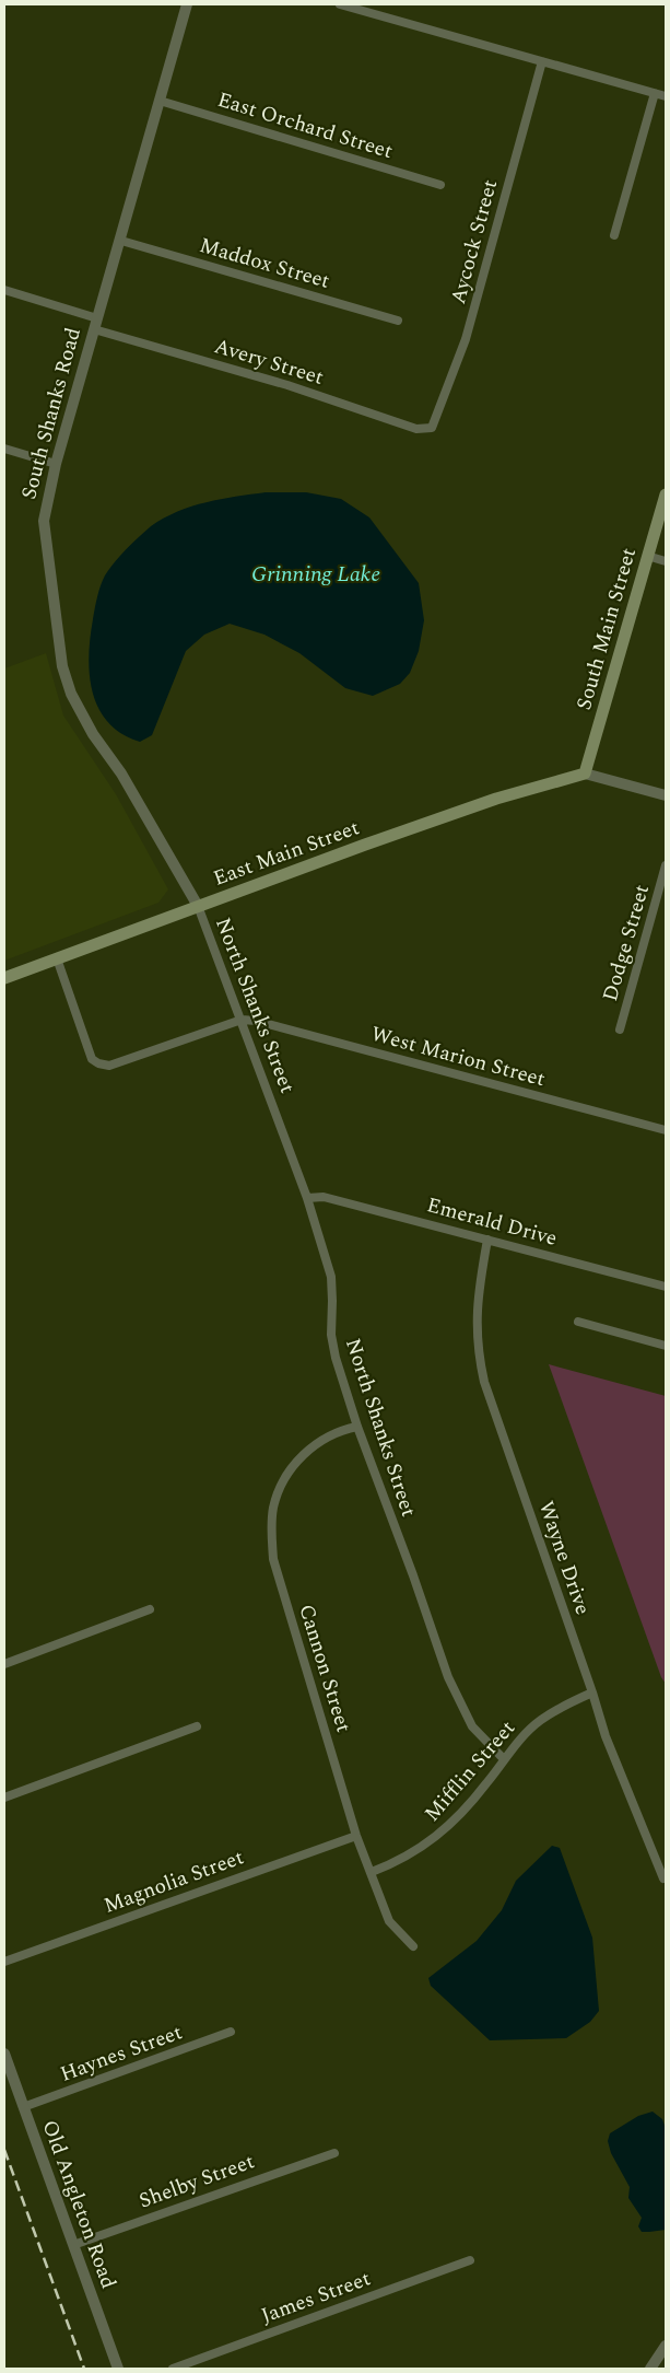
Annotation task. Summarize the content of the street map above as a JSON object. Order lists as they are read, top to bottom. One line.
{"streets":{"main road":["South Main Street","East Main Street"],"street":["East Orchard Street","Aycock Street","Maddox Street","Avery Street","South Shanks Road","Dodge Street","North Shanks Street","West Marion Street","Emerald Drive","Wayne Drive","Cannon Street","Mifflin Street","Magnolia Street","Haynes Street","Shelby Street","Old Angleton Road","James Street"]},"crossings":[["East Orchard Street","South Shanks Road"],["Aycock Street","Avery Street"],["Maddox Street","South Shanks Road"],["Avery Street","South Shanks Road"],["South Shanks Road","East Main Street"],["South Shanks Road","North Shanks Street"],["South Main Street","East Main Street"],["East Main Street","North Shanks Street"],["North Shanks Street","West Marion Street"],["North Shanks Street","Emerald Drive"],["North Shanks Street","Cannon Street"],["North Shanks Street","Mifflin Street"],["Emerald Drive","Wayne Drive"],["Wayne Drive","Mifflin Street"],["Cannon Street","Mifflin Street"],["Cannon Street","Magnolia Street"],["Haynes Street","Old Angleton Road"],["Shelby Street","Old Angleton Road"]],"water":["Grinning Lake"]}
